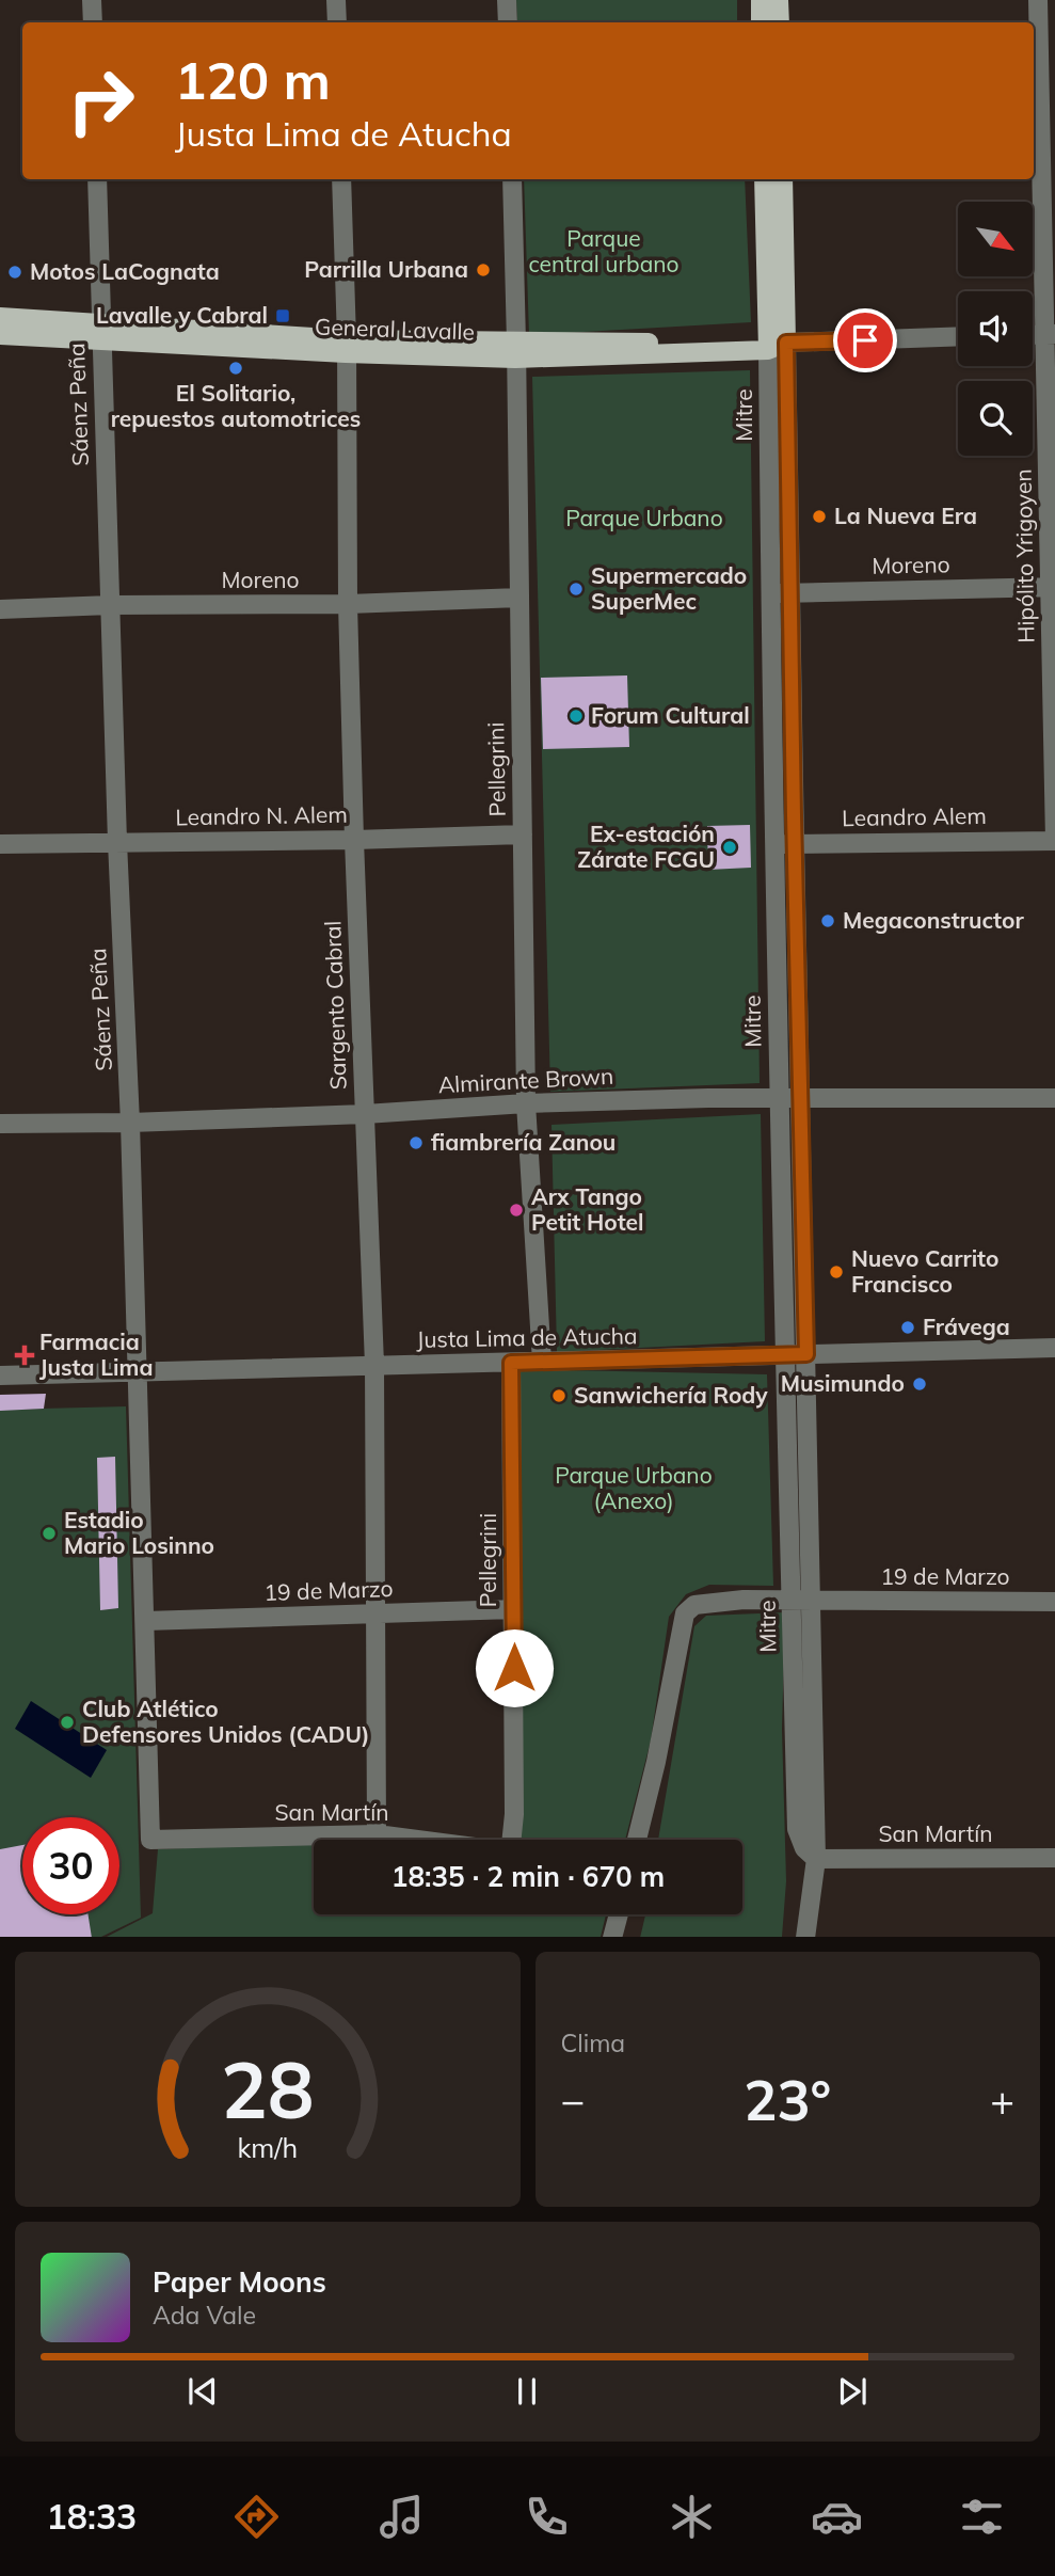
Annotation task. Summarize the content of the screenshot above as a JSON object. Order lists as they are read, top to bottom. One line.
{"streets":{"main road":["General Lavalle","Mitre"],"street":["Sáenz Peña","Hipólito Yrigoyen","Moreno","Pellegrini","Leandro N. Alem","Leandro Alem","Sargento Cabral","Almirante Brown","Justa Lima de Atucha","19 de Marzo","San Martín"]},"crossings":[["General Lavalle","Sáenz Peña"],["General Lavalle","Mitre"],["General Lavalle","Pellegrini"],["General Lavalle","Sargento Cabral"],["Sáenz Peña","Moreno"],["Sáenz Peña","Leandro N. Alem"],["Sáenz Peña","Almirante Brown"],["Sáenz Peña","Justa Lima de Atucha"],["Sáenz Peña","19 de Marzo"],["Sáenz Peña","San Martín"],["Mitre","Moreno"],["Mitre","Leandro Alem"],["Mitre","Almirante Brown"],["Mitre","Justa Lima de Atucha"],["Mitre","19 de Marzo"],["Mitre","San Martín"],["Hipólito Yrigoyen","Moreno"],["Hipólito Yrigoyen","Leandro Alem"],["Moreno","Pellegrini"],["Moreno","Sargento Cabral"],["Pellegrini","Leandro N. Alem"],["Pellegrini","Almirante Brown"],["Pellegrini","Justa Lima de Atucha"],["Pellegrini","19 de Marzo"],["Leandro N. Alem","Sargento Cabral"],["Sargento Cabral","Almirante Brown"],["Sargento Cabral","Justa Lima de Atucha"],["Sargento Cabral","19 de Marzo"],["Sargento Cabral","San Martín"]],"parks":["Parque central urbano","Parque Urbano","Parque Urbano (Anexo)"],"places":{"other":["Parrilla Urbana","Motos LaCognata","El Solitario, repuestos automotrices","La Nueva Era","Supermercado SuperMec","Forum Cultural","Ex-estación Zárate FCGU","Megaconstructor","fiambrería Zanou","Arx Tango Petit Hotel","Nuevo Carrito Francisco","Frávega","Musimundo","Sanwichería Rody","Estadio Mario Losinno","Club Atlético Defensores Unidos (CADU)"],"transit":["Lavalle y Cabral"],"health":["Farmacia Justa Lima"]},"north":"bottom right","page":{"turn":["120 m","Justa Lima de Atucha"],"limit":"30","trip":"18:35 · 2 min · 670 m","tile":"Clima","heat":["−","23°","+"],"song":["Paper Moons","Ada Vale"],"tabs":"18:33","gauge":["28","km/h"]}}
